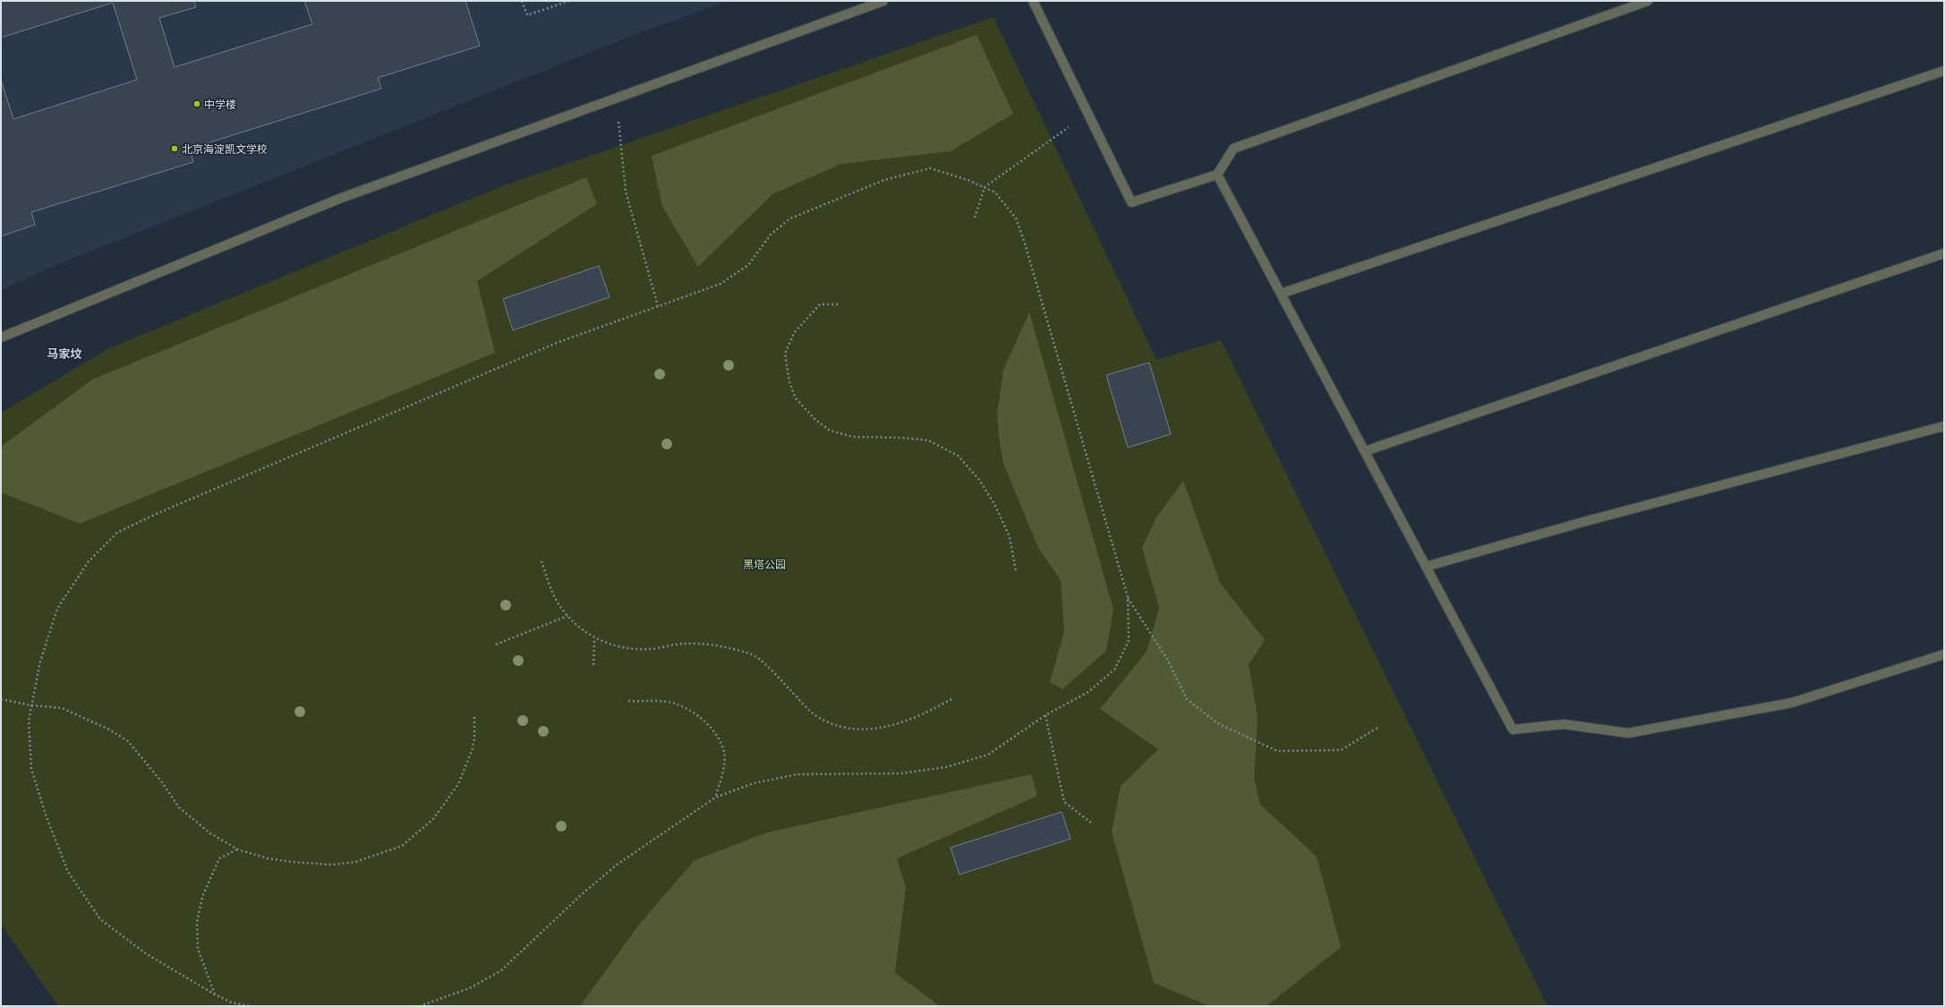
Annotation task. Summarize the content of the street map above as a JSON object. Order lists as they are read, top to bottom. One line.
{"districts":["马家坟"],"parks":["黑塔公园"],"places":["中学楼","北京海淀凯文学校"]}
